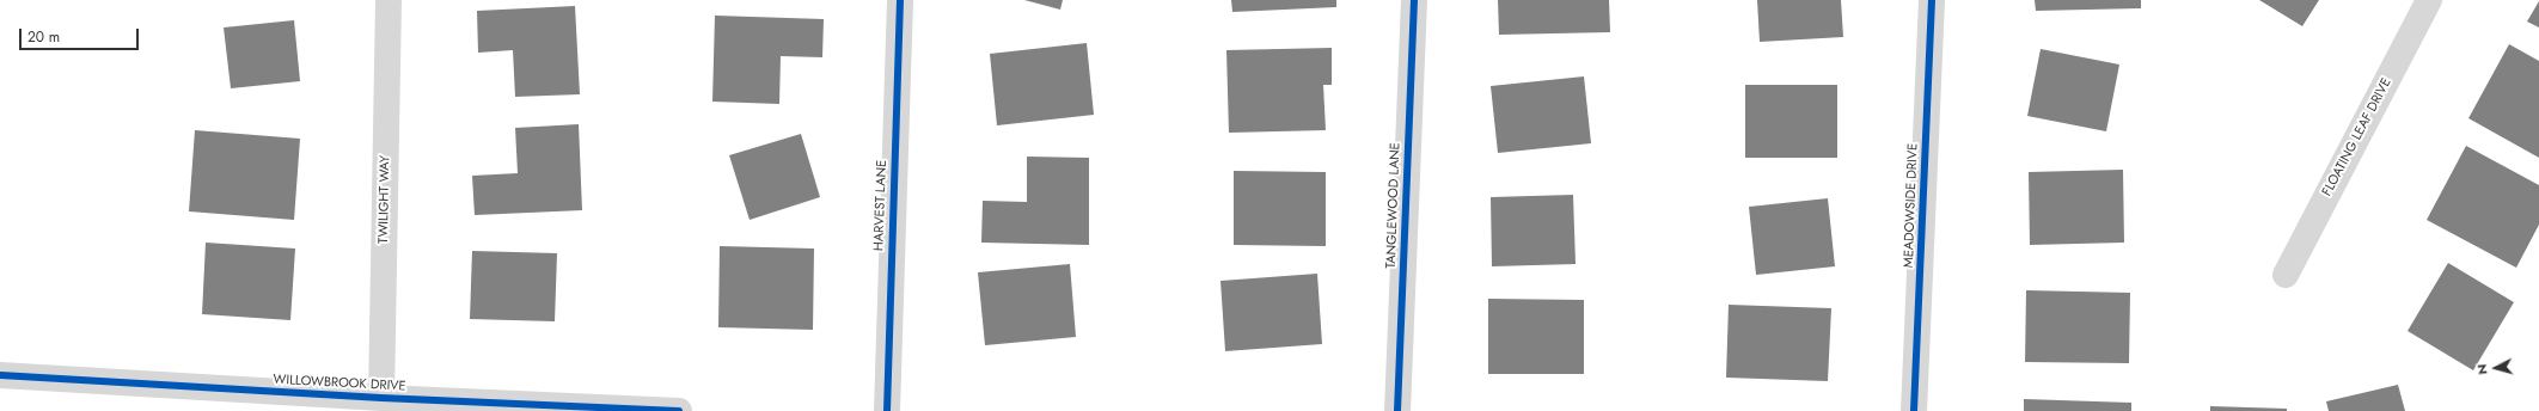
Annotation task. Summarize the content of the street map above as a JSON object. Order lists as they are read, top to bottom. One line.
{"streets":{"street":["FLOATING LEAF DRIVE","TWILIGHT WAY","HARVEST LANE","TANGLEWOOD LANE","MEADOWSIDE DRIVE","WILLOWBROOK DRIVE"]},"crossings":[["TWILIGHT WAY","WILLOWBROOK DRIVE"]],"scale_bar":"20 m","north":"left"}
